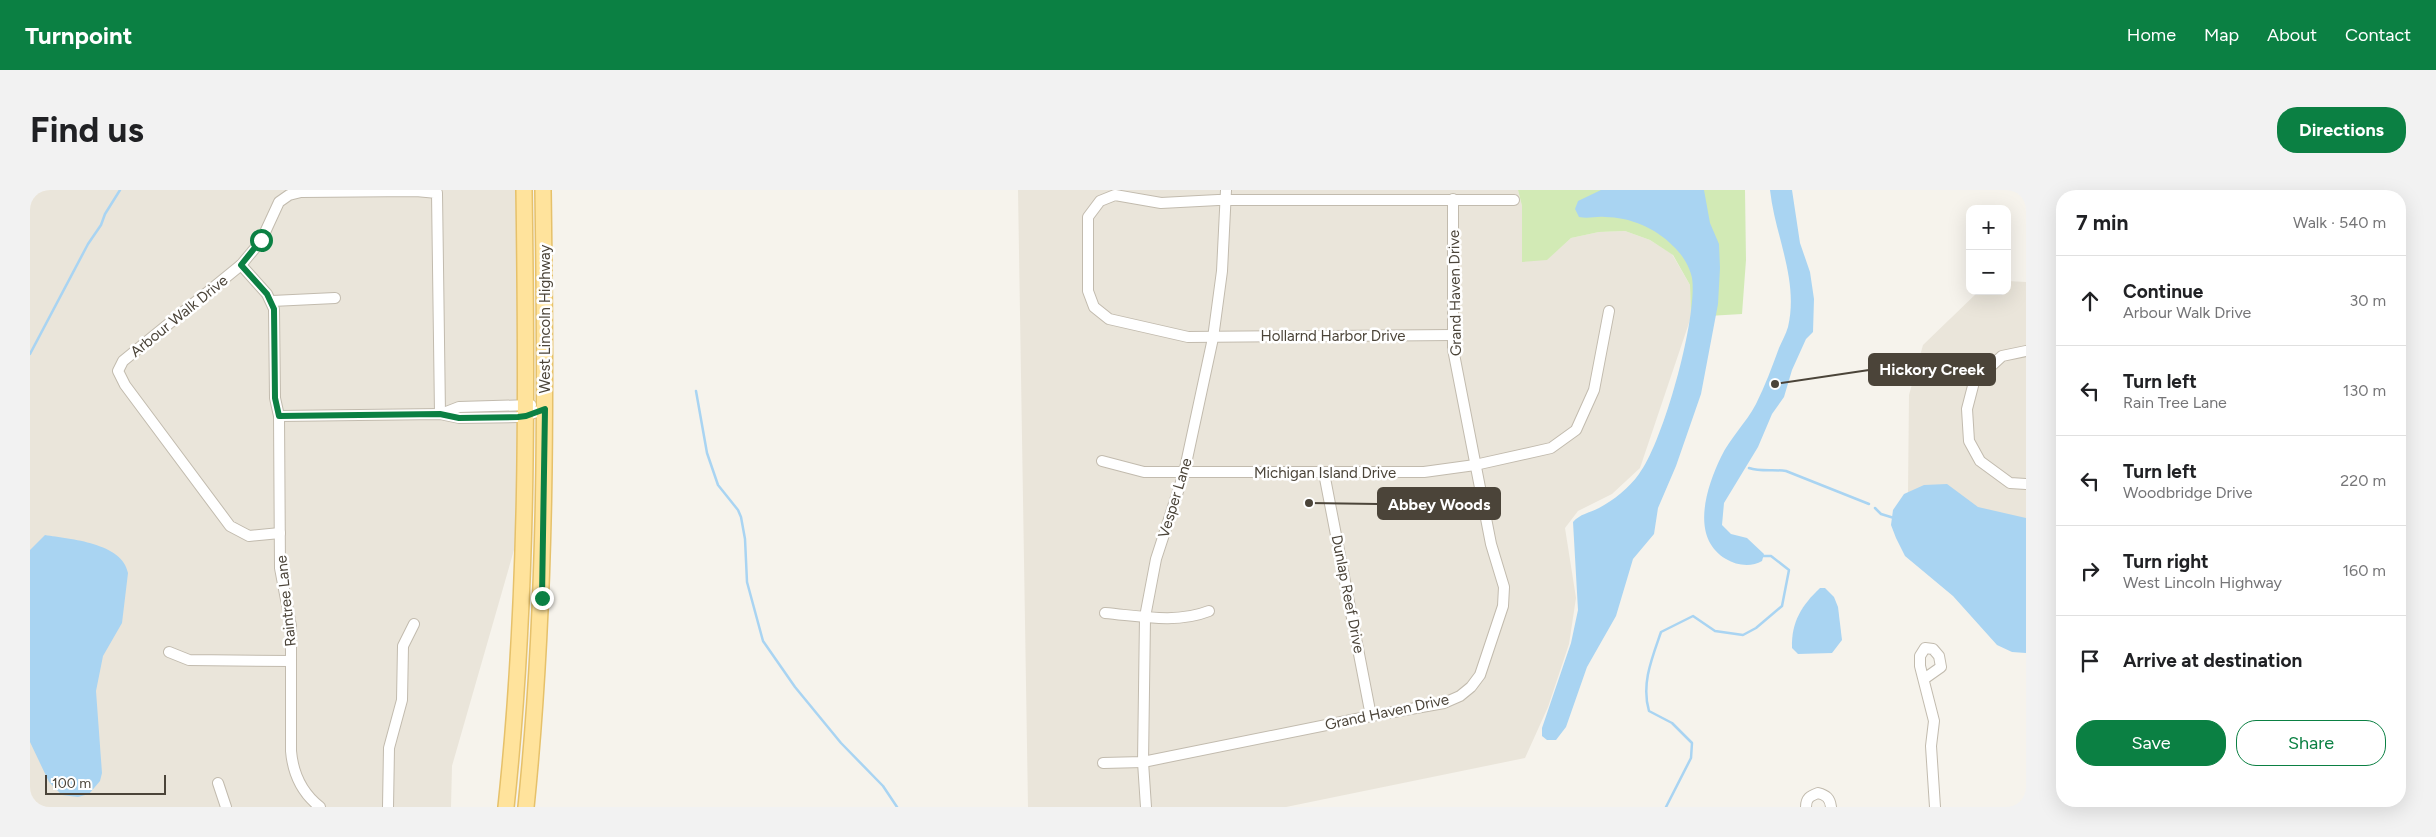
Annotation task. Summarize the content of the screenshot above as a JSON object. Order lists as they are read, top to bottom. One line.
{"streets":{"main road":["West Lincoln Highway"],"street":["Grand Haven Drive","Arbour Walk Drive","Hollarnd Harbor Drive","Michigan Island Drive","Vesper Lane","Dunlap Reef Drive","Raintree Lane"]},"crossings":[["Grand Haven Drive","Hollarnd Harbor Drive"],["Grand Haven Drive","Michigan Island Drive"],["Grand Haven Drive","Vesper Lane"],["Grand Haven Drive","Dunlap Reef Drive"],["Arbour Walk Drive","Raintree Lane"],["Hollarnd Harbor Drive","Vesper Lane"],["Michigan Island Drive","Vesper Lane"],["Michigan Island Drive","Dunlap Reef Drive"]],"places":["Hickory Creek","Abbey Woods"],"scale_bar":"100 m","page":{"header":"Turnpoint","nav":["Home","Map","About","Contact"],"buttons":["Directions",["Save","Share"]],"title":"Find us","heading":["7 min","Walk · 540 m"],"map_buttons":["+","−"],"list":[["Continue","Arbour Walk Drive","30 m"],["Turn left","Rain Tree Lane","130 m"],["Turn left","Woodbridge Drive","220 m"],["Turn right","West Lincoln Highway","160 m"],"Arrive at destination"],"scale":"100 m"}}
